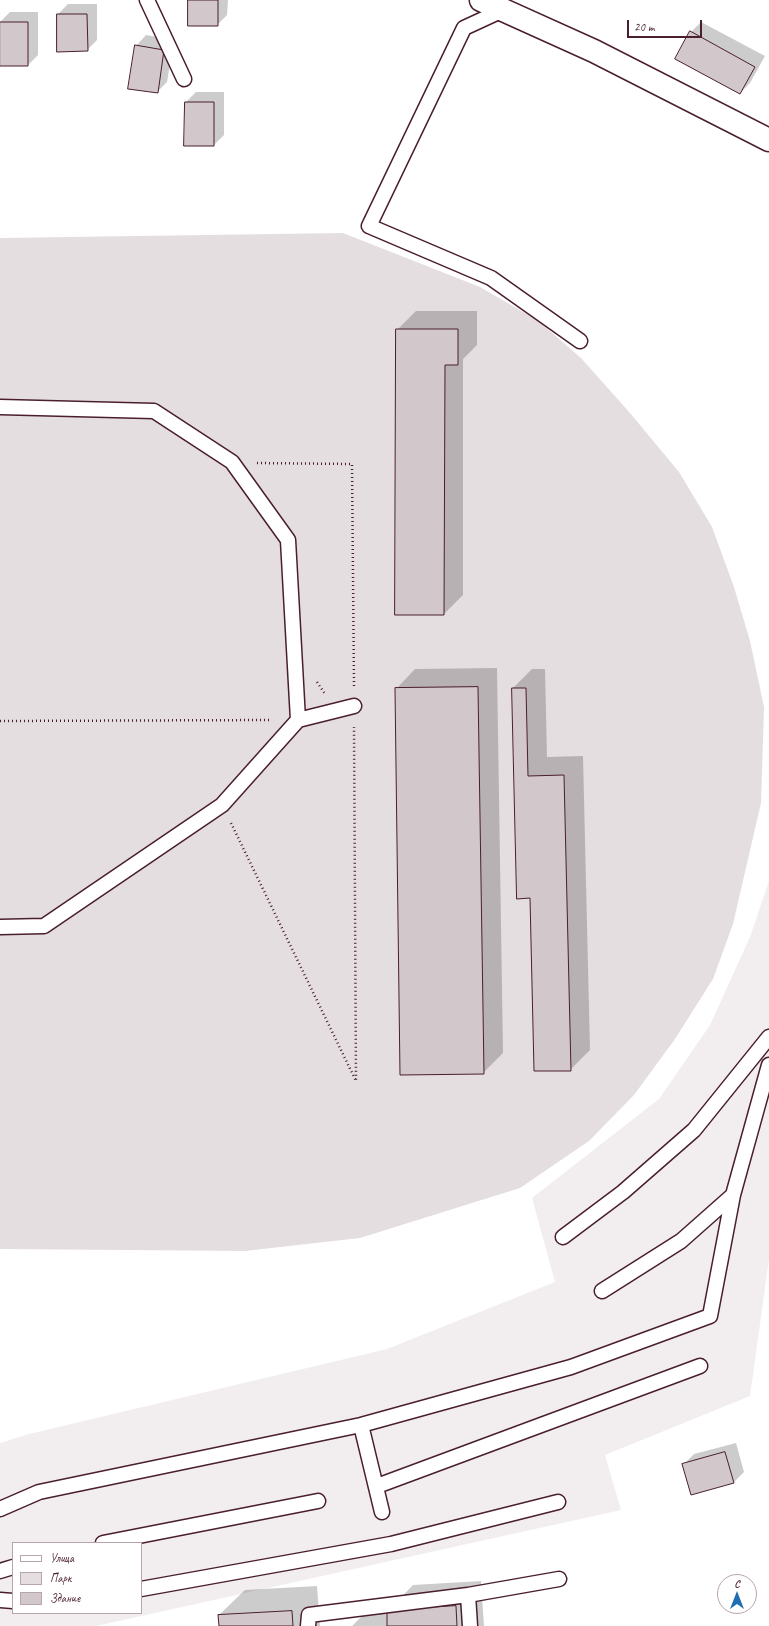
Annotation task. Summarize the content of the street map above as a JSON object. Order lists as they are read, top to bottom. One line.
{"legend":["Улица","Парк","Здание"],"scale_bar":"20 m","north":"top"}
